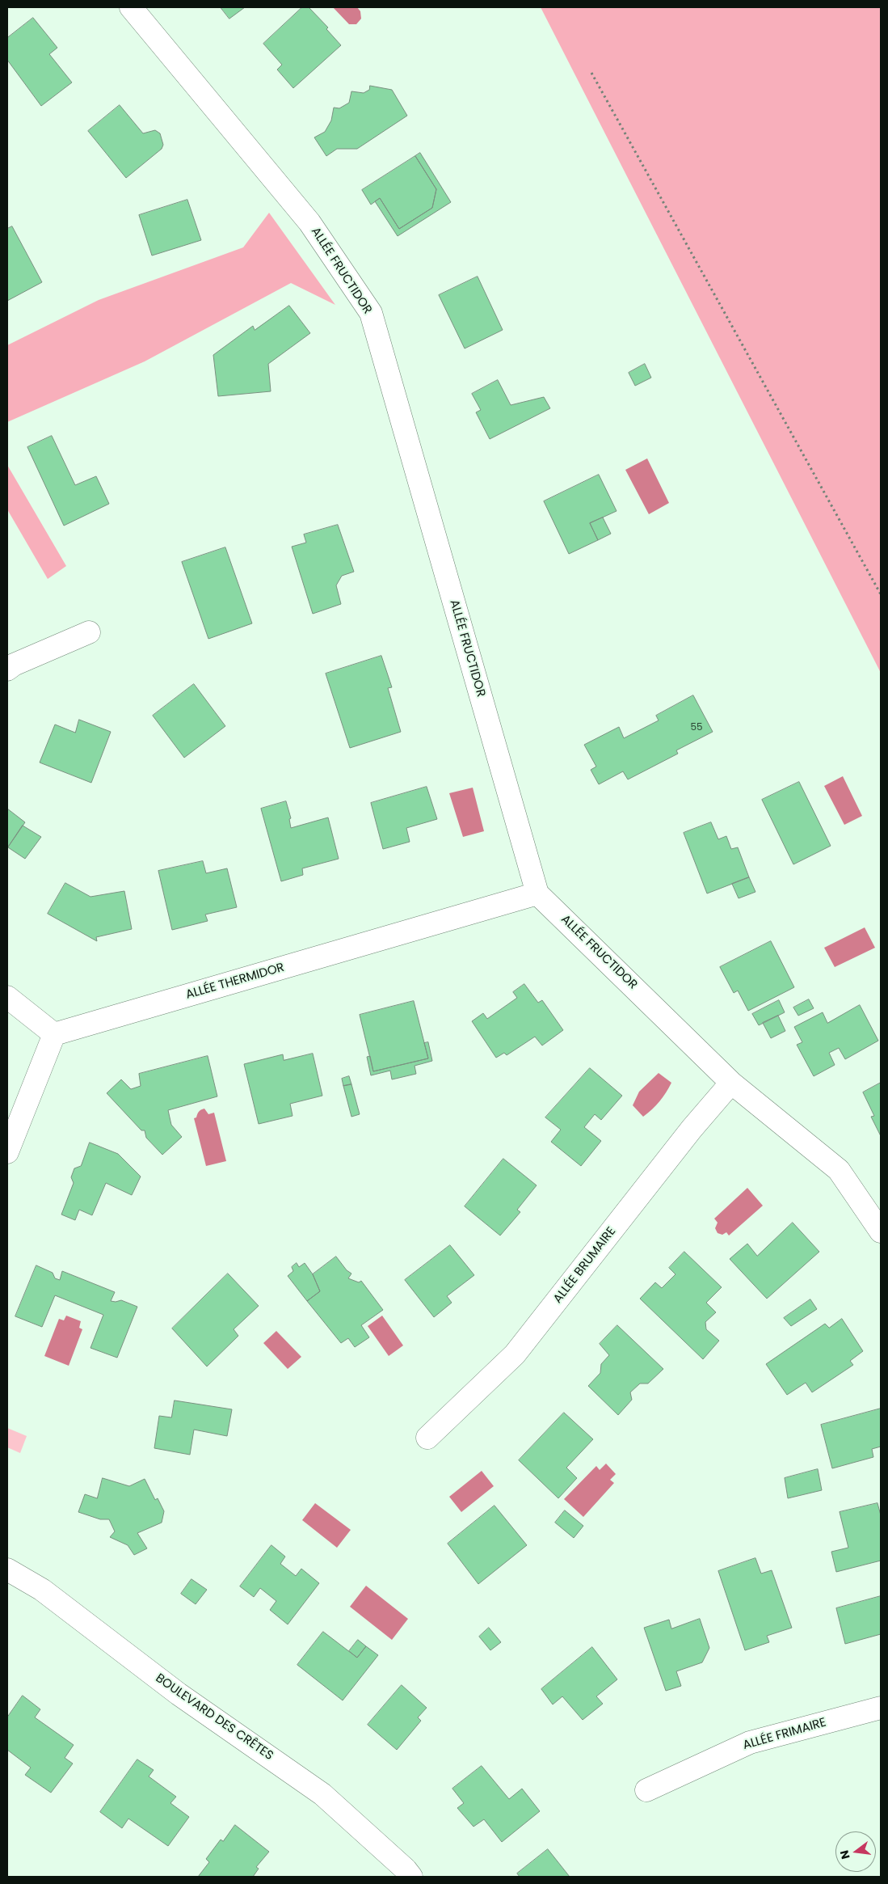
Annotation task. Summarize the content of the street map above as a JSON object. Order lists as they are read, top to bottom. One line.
{"streets":{"street":["ALLÉE FRUCTIDOR","ALLÉE THERMIDOR","ALLÉE BRUMAIRE","BOULEVARD DES CRÊTES","ALLÉE FRIMAIRE"]},"crossings":[["ALLÉE FRUCTIDOR","ALLÉE THERMIDOR"],["ALLÉE FRUCTIDOR","ALLÉE BRUMAIRE"]],"house_numbers":["55"],"north":"left"}
